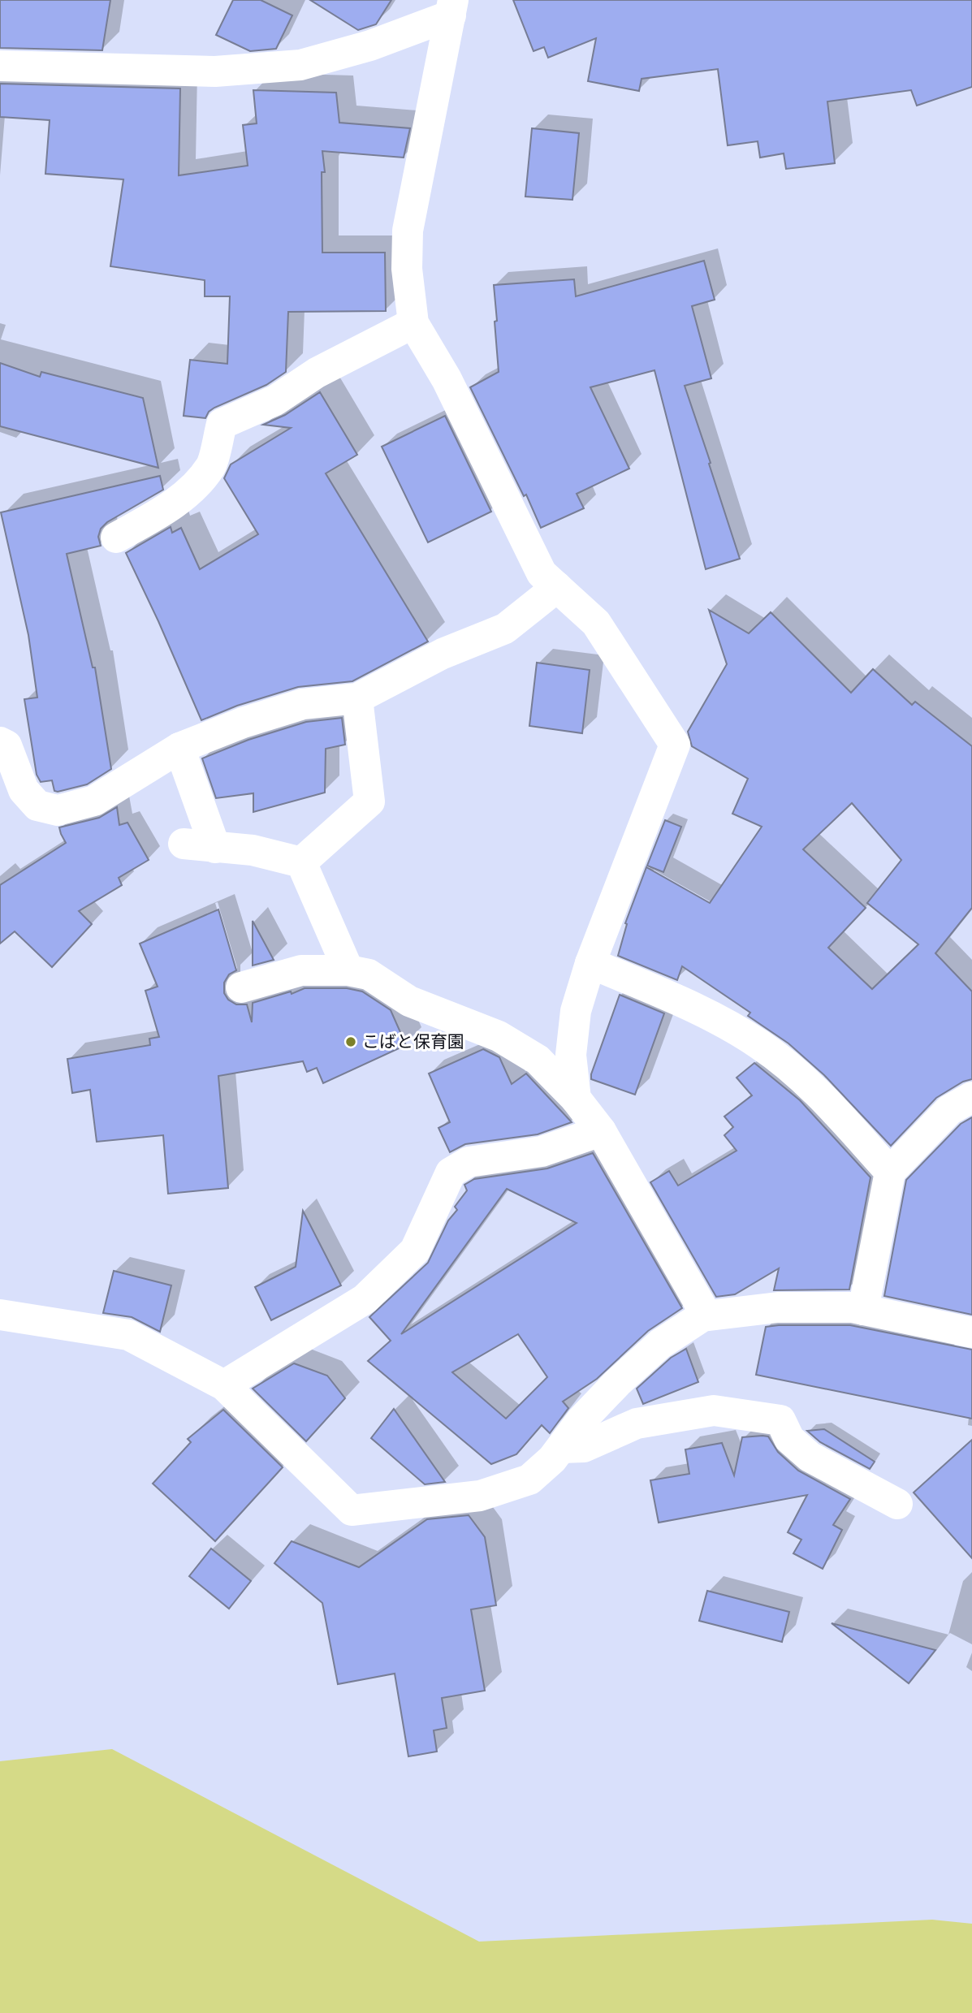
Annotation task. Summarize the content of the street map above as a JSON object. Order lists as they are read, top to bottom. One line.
{"places":["こばと保育園"]}
